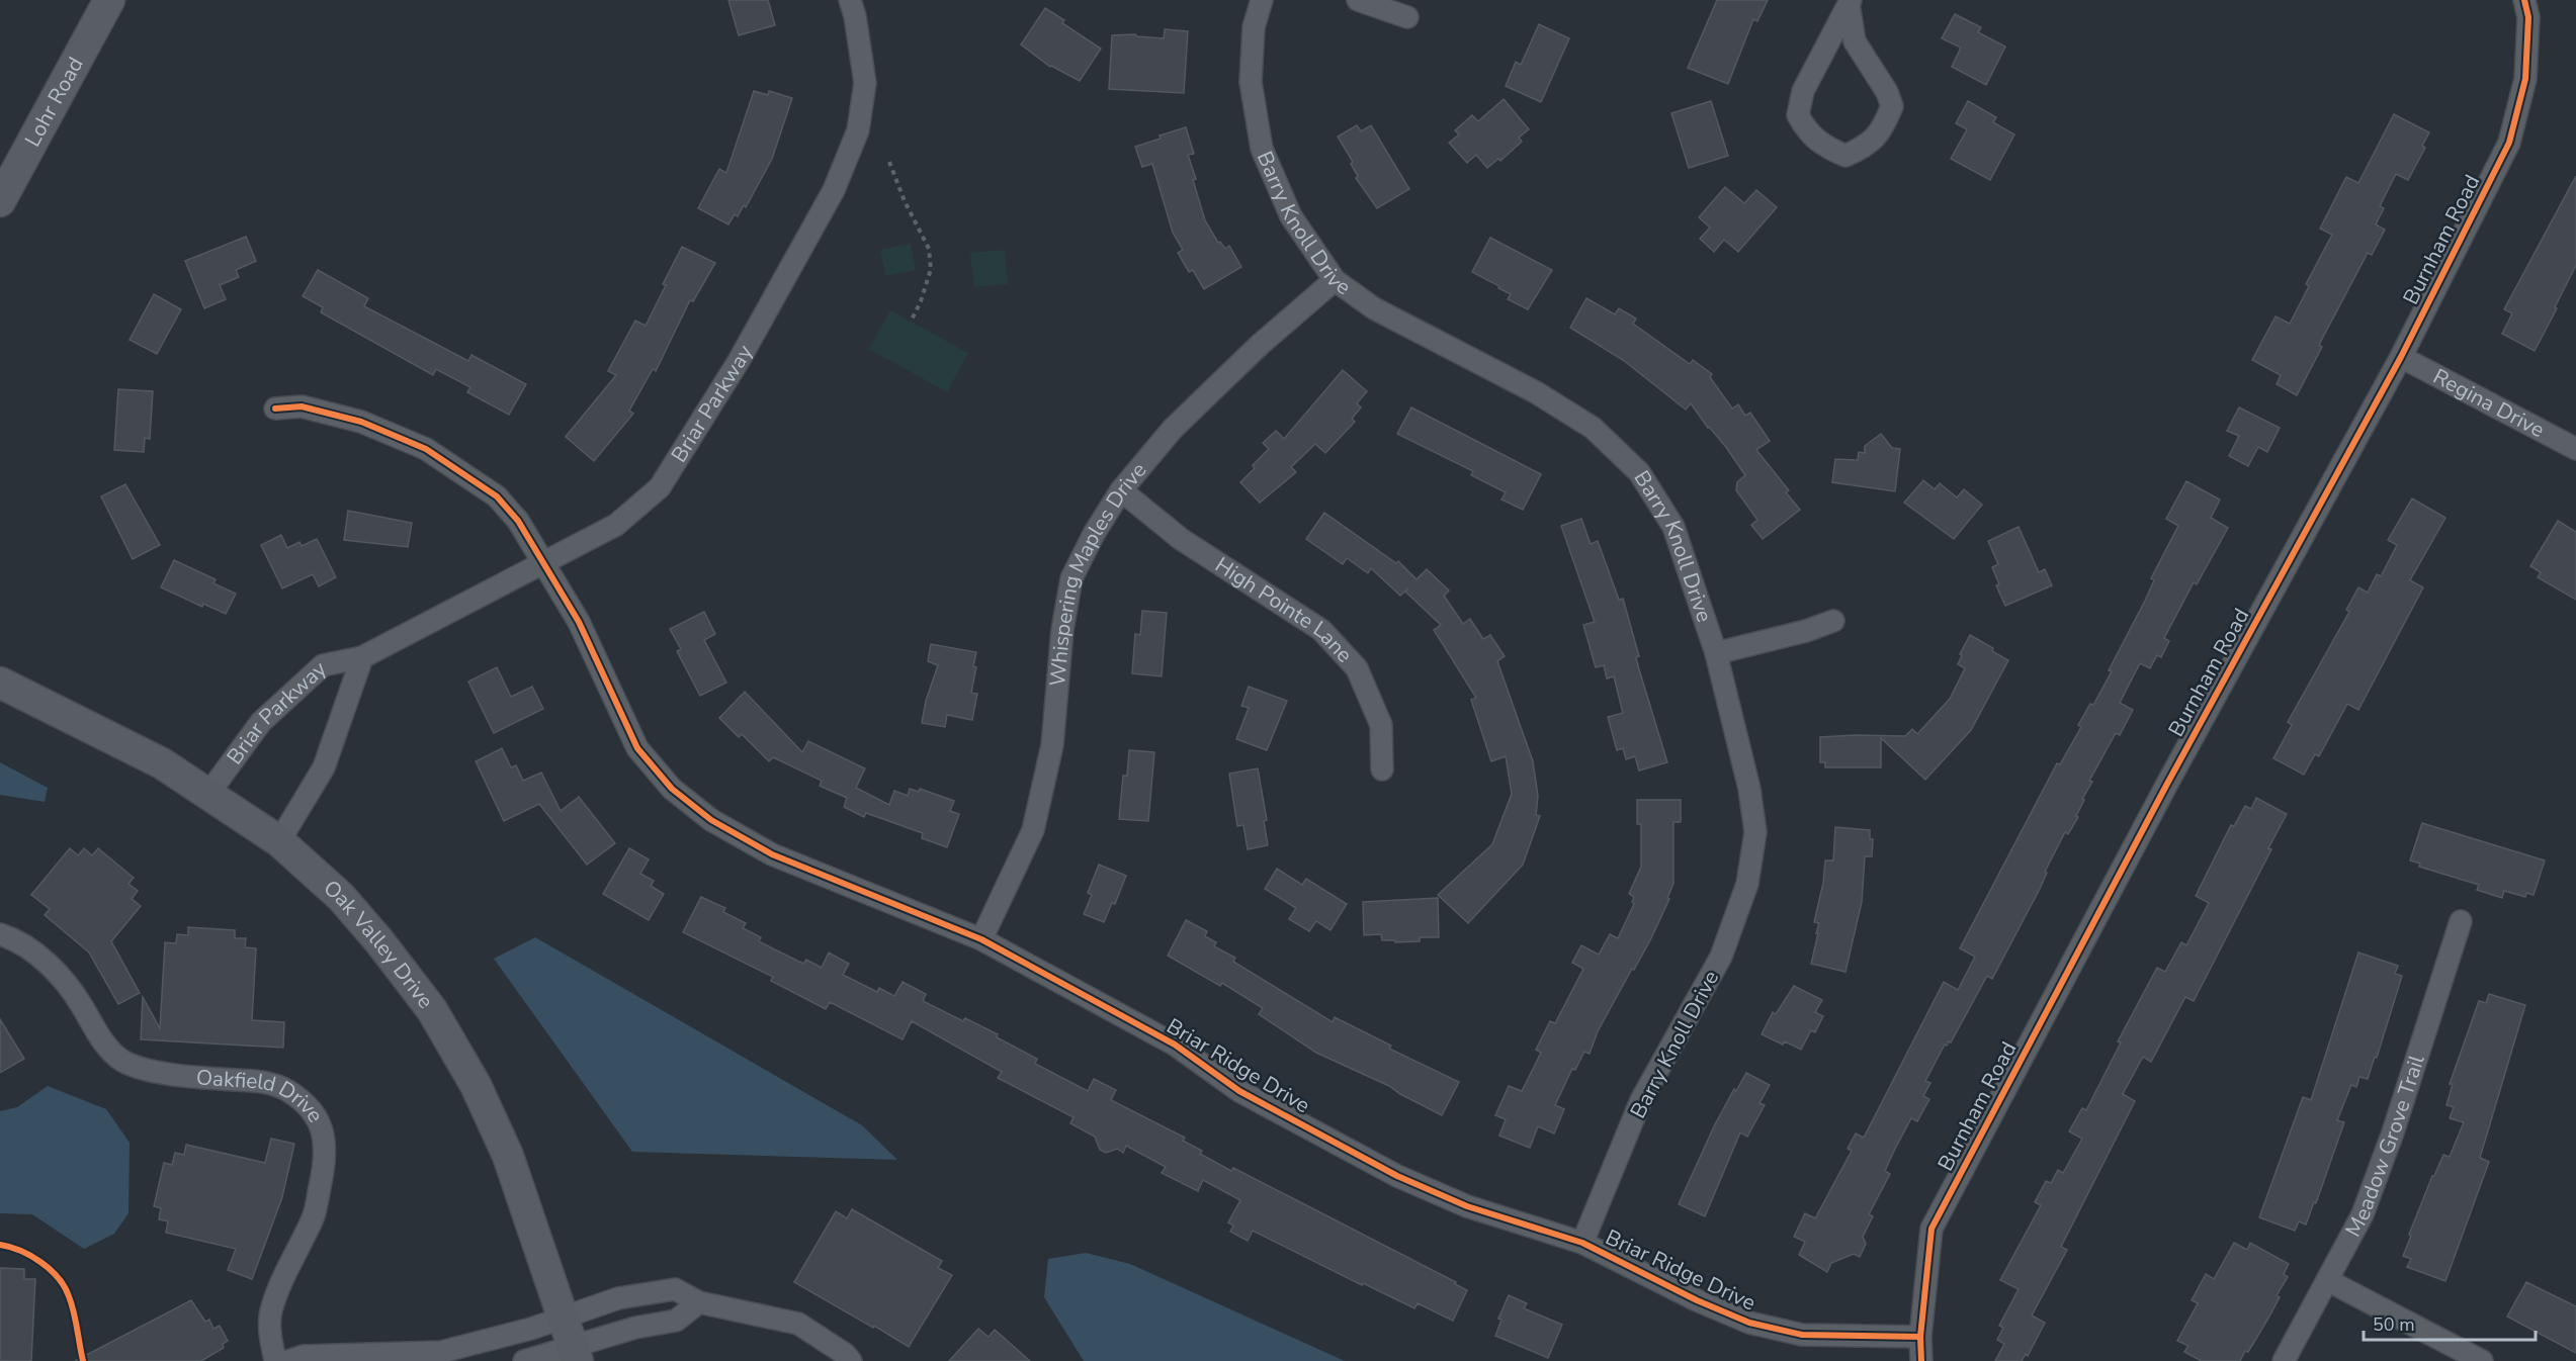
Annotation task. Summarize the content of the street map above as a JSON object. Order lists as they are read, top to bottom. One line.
{"streets":{"street":["Lohr Road","Barry Knoll Drive","Burnham Road","Briar Parkway","Regina Drive","Whispering Maples Drive","High Pointe Lane","Oak Valley Drive","Briar Ridge Drive","Oakfield Drive","Meadow Grove Trail"]},"crossings":[["Barry Knoll Drive","Whispering Maples Drive"],["Barry Knoll Drive","Briar Ridge Drive"],["Burnham Road","Regina Drive"],["Burnham Road","Briar Ridge Drive"],["Briar Parkway","Oak Valley Drive"],["Briar Parkway","Briar Ridge Drive"],["Whispering Maples Drive","High Pointe Lane"],["Whispering Maples Drive","Briar Ridge Drive"]],"scale_bar":"50 m"}
